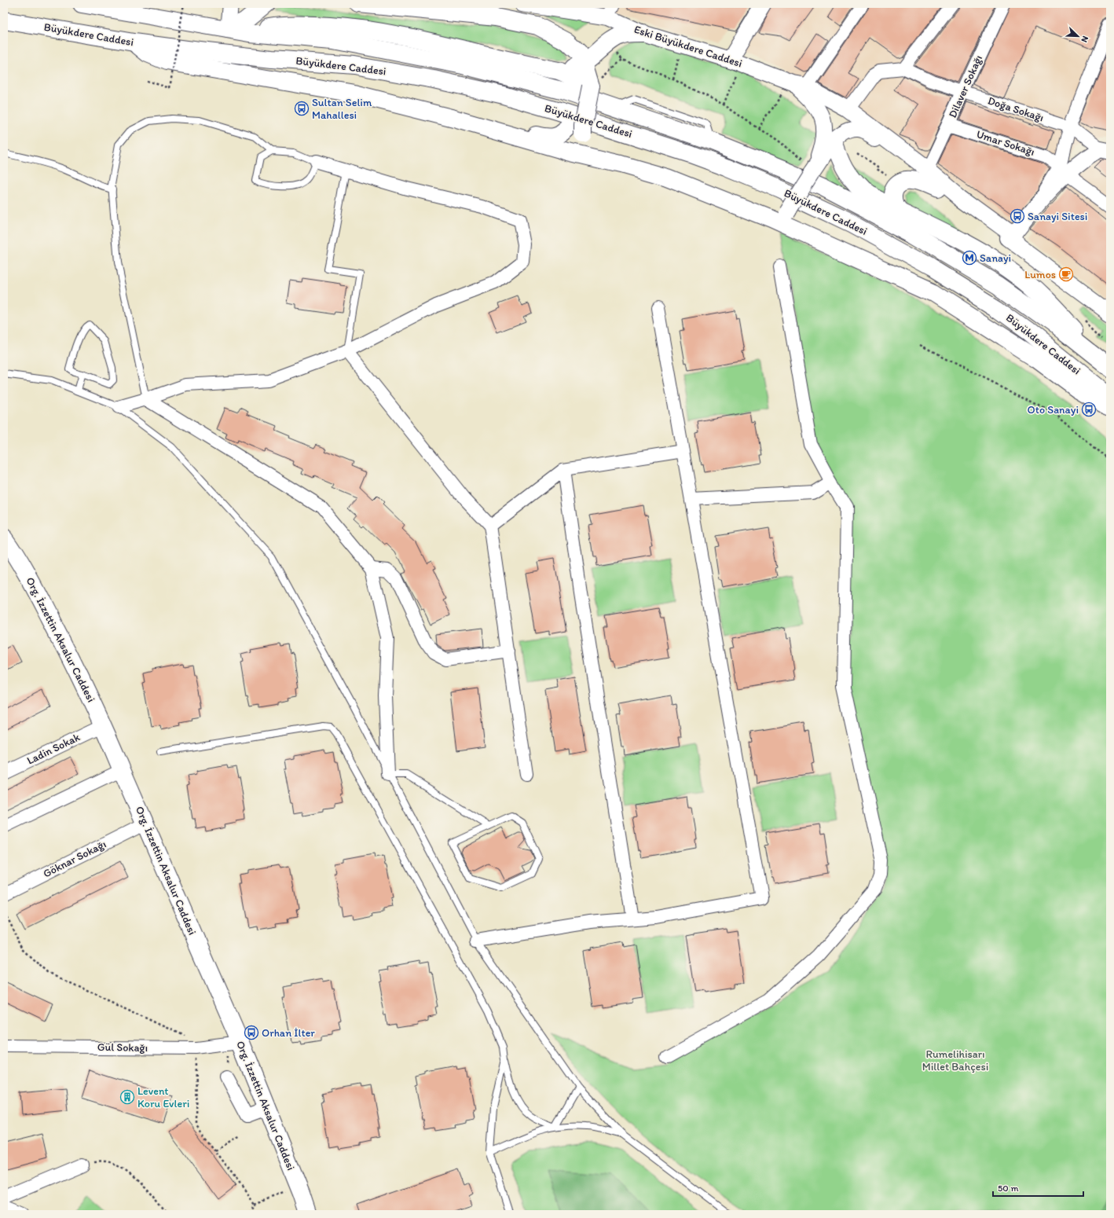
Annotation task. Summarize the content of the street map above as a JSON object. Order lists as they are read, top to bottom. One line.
{"streets":{"main road":["Büyükdere Caddesi","Org. İzzettin Aksalur Caddesi"],"street":["Eski Büyükdere Caddesi","Dilaver Sokağı","Doğa Sokağı","Umar Sokağı","Ladin Sokak","Göknar Sokağı","Gül Sokağı"]},"crossings":[["Eski Büyükdere Caddesi","Dilaver Sokağı"],["Dilaver Sokağı","Doğa Sokağı"],["Dilaver Sokağı","Umar Sokağı"],["Org. İzzettin Aksalur Caddesi","Ladin Sokak"],["Org. İzzettin Aksalur Caddesi","Göknar Sokağı"],["Org. İzzettin Aksalur Caddesi","Gül Sokağı"]],"parks":["Rumelihisarı Millet Bahçesi"],"places":{"bus stop":["Sultan Selim Mahallesi","Sanayi Sitesi","Oto Sanayi","Orhan İlter"],"metro station":["Sanayi"],"cafe":["Lumos"],"building":["Levent Koru Evleri"]},"scale_bar":"50 m","north":"bottom right"}
